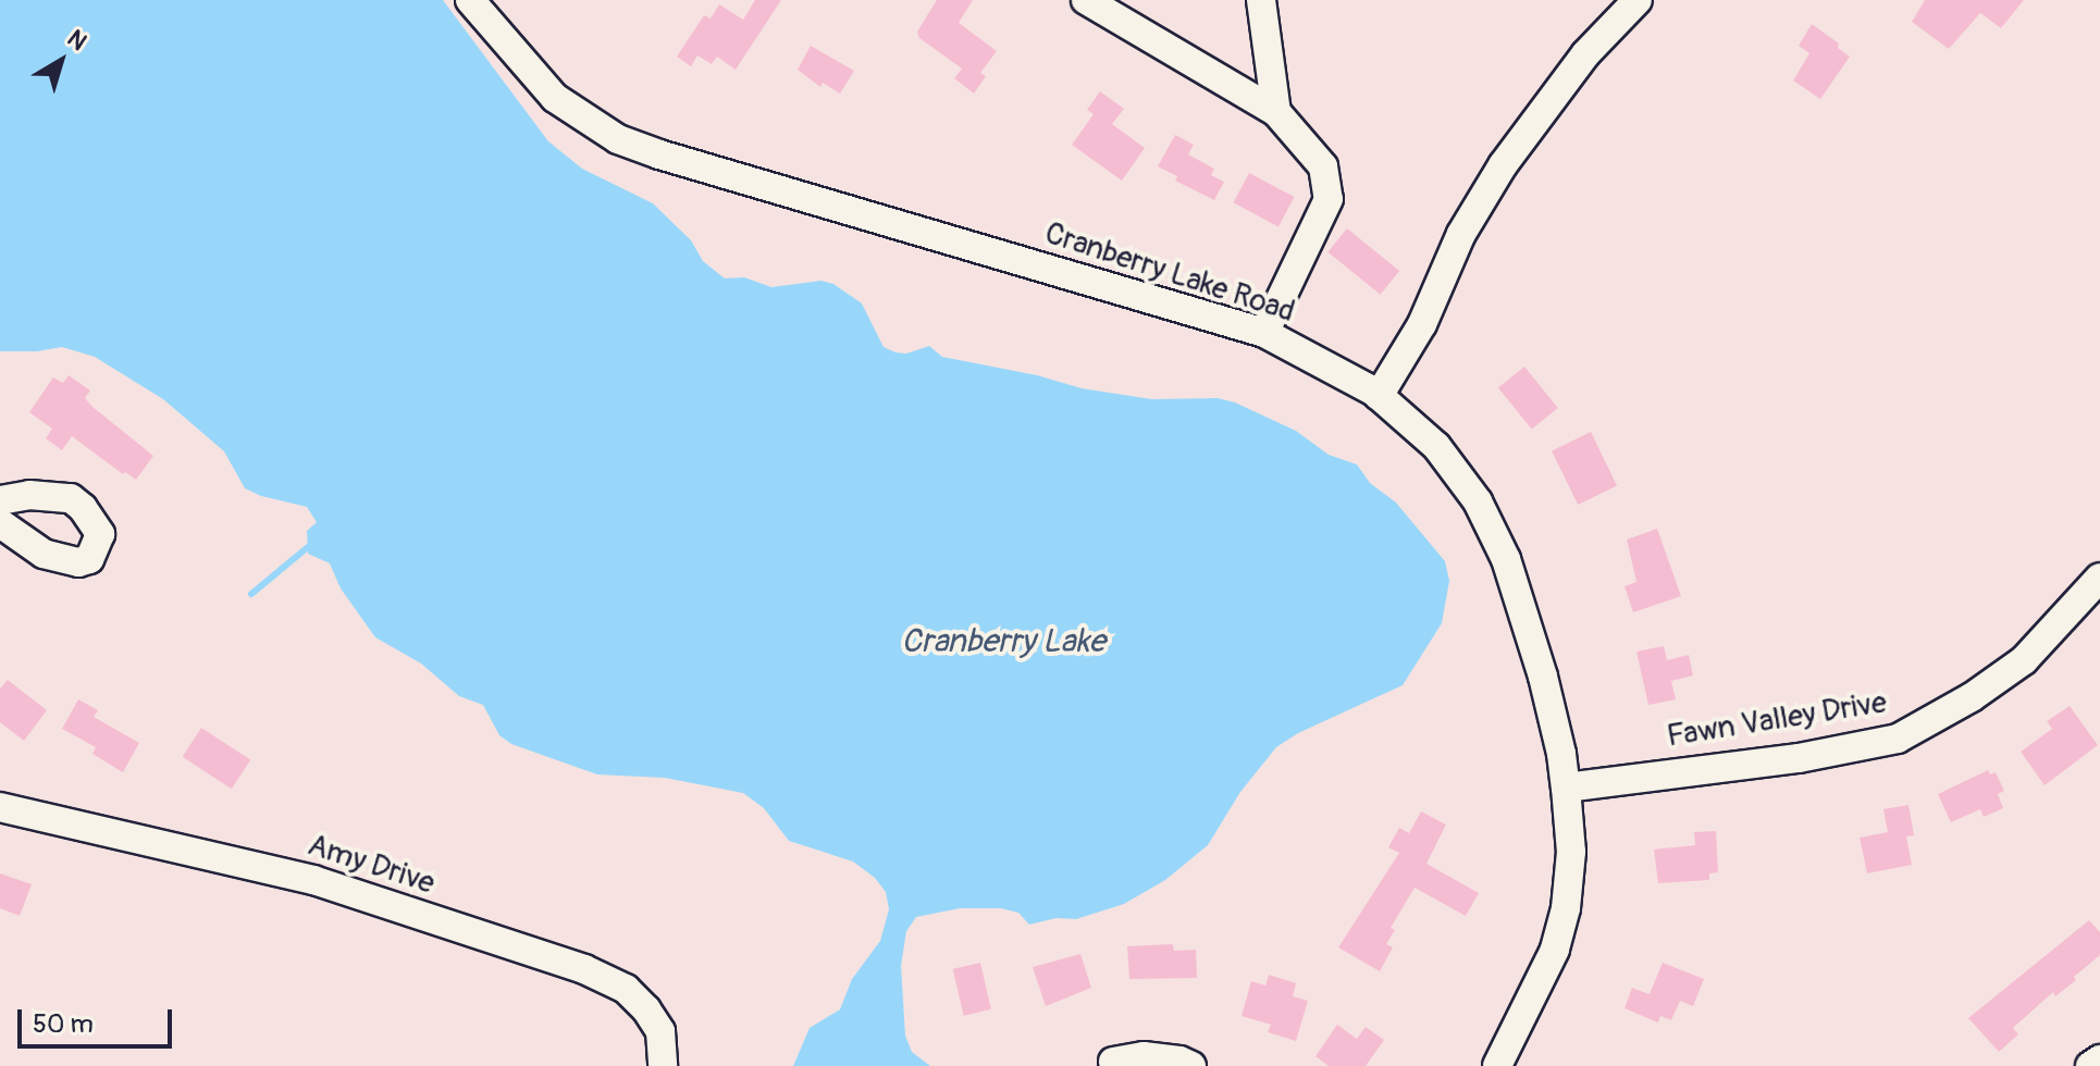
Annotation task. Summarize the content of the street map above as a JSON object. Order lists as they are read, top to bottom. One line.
{"streets":{"street":["Cranberry Lake Road","Fawn Valley Drive","Amy Drive"]},"crossings":[["Cranberry Lake Road","Fawn Valley Drive"]],"water":["Cranberry Lake"],"scale_bar":"50 m","north":"top right"}
